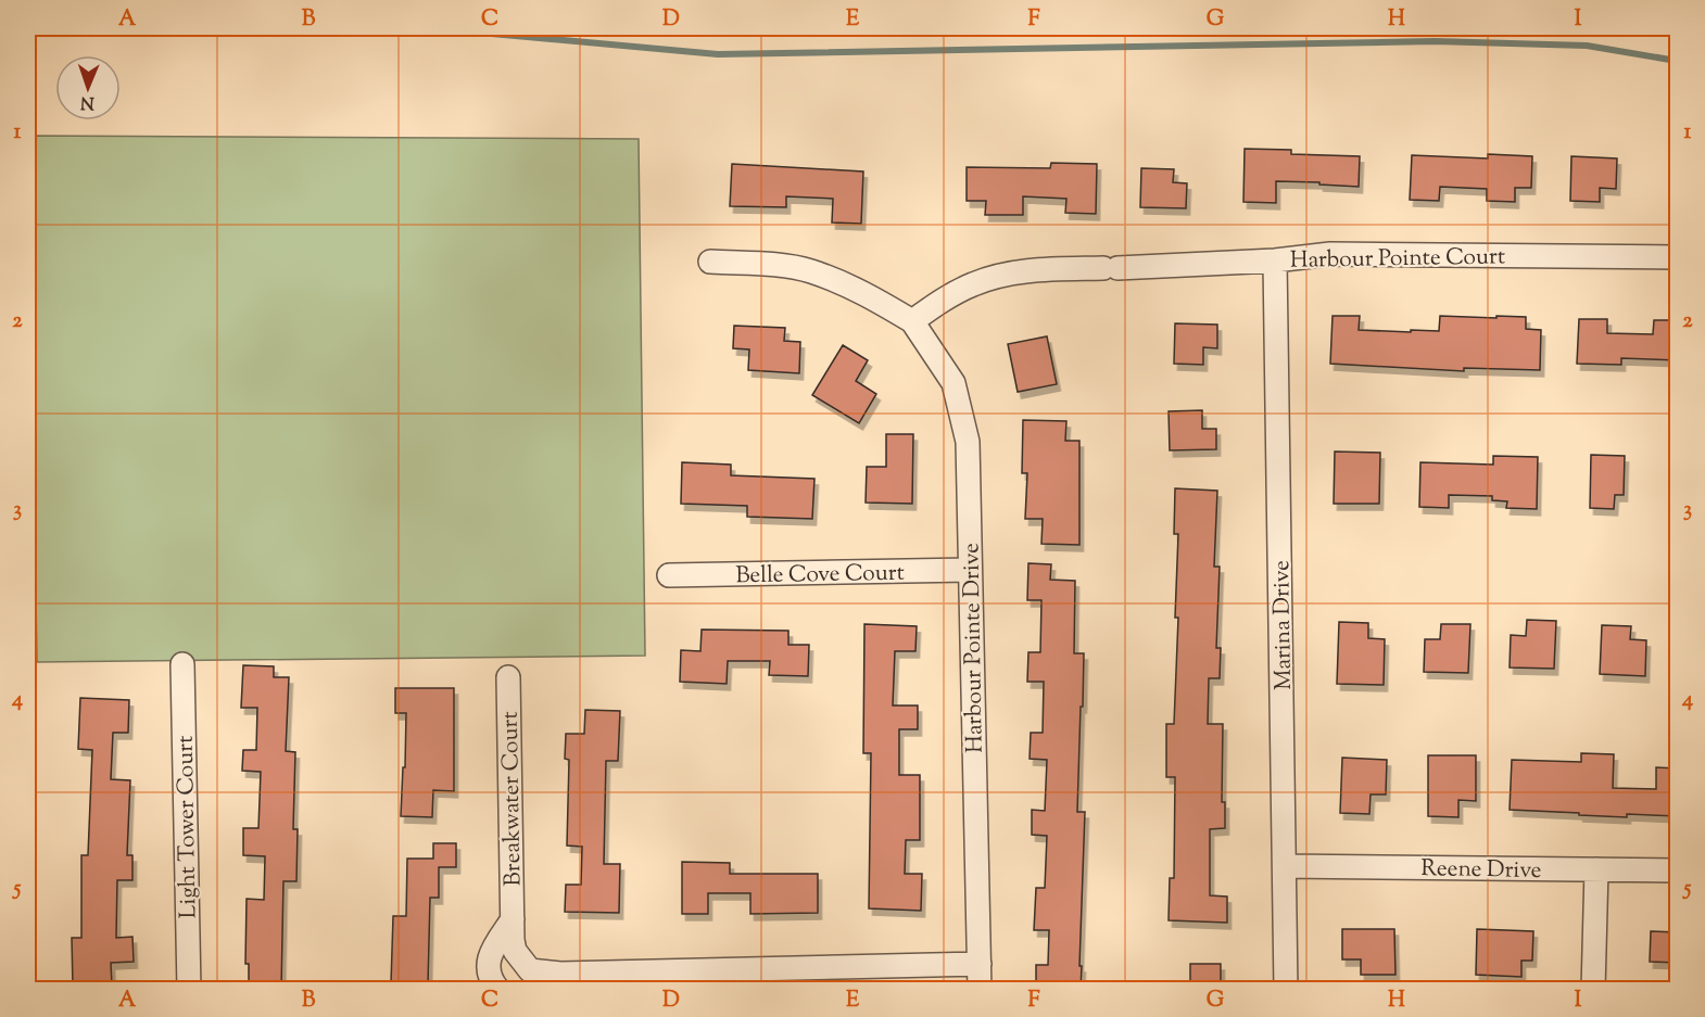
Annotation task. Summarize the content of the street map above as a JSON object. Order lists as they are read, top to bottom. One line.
{"streets":{"street":["Harbour Pointe Court","Belle Cove Court","Marina Drive","Harbour Pointe Drive","Breakwater Court","Light Tower Court","Reene Drive"]},"crossings":[["Harbour Pointe Court","Marina Drive"],["Harbour Pointe Court","Harbour Pointe Drive"],["Belle Cove Court","Harbour Pointe Drive"],["Marina Drive","Reene Drive"],["Harbour Pointe Drive","Breakwater Court"]],"north":"bottom","grid":{"columns":["A","B","C","D","E","F","G","H","I"],"rows":["1","2","3","4","5"]}}
